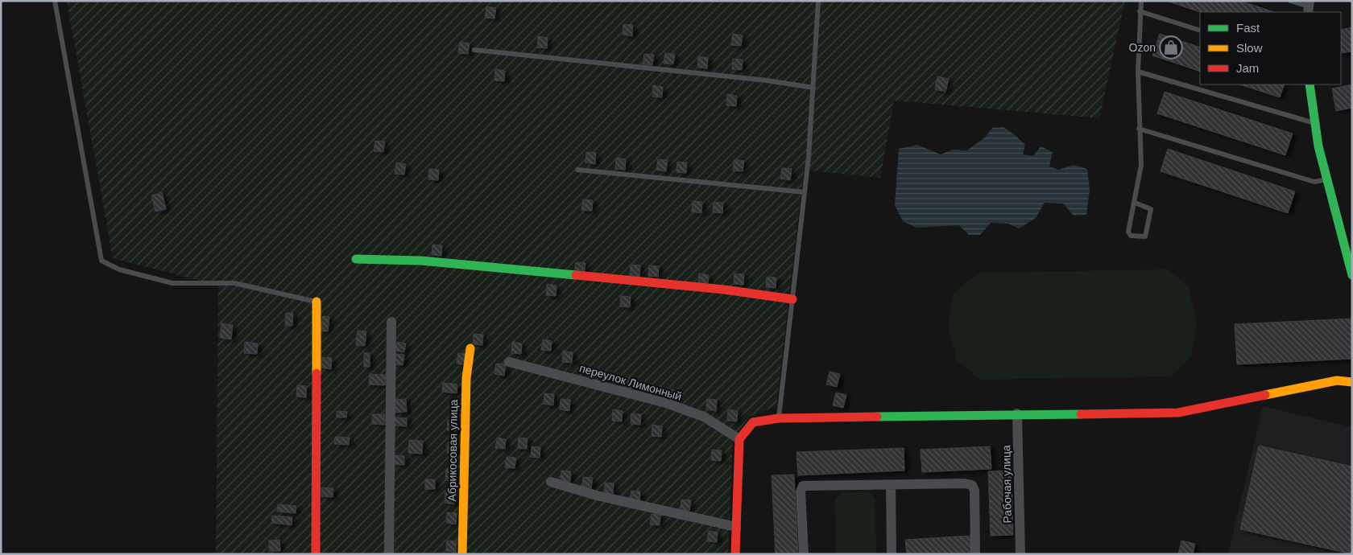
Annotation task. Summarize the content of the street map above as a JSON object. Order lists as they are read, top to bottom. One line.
{"streets":{"street":["переулок Лимонный","Абрикосовая улица","Рабочая улица"]},"places":{"shop":["Ozon"]},"legend":["Fast","Slow","Jam"]}
